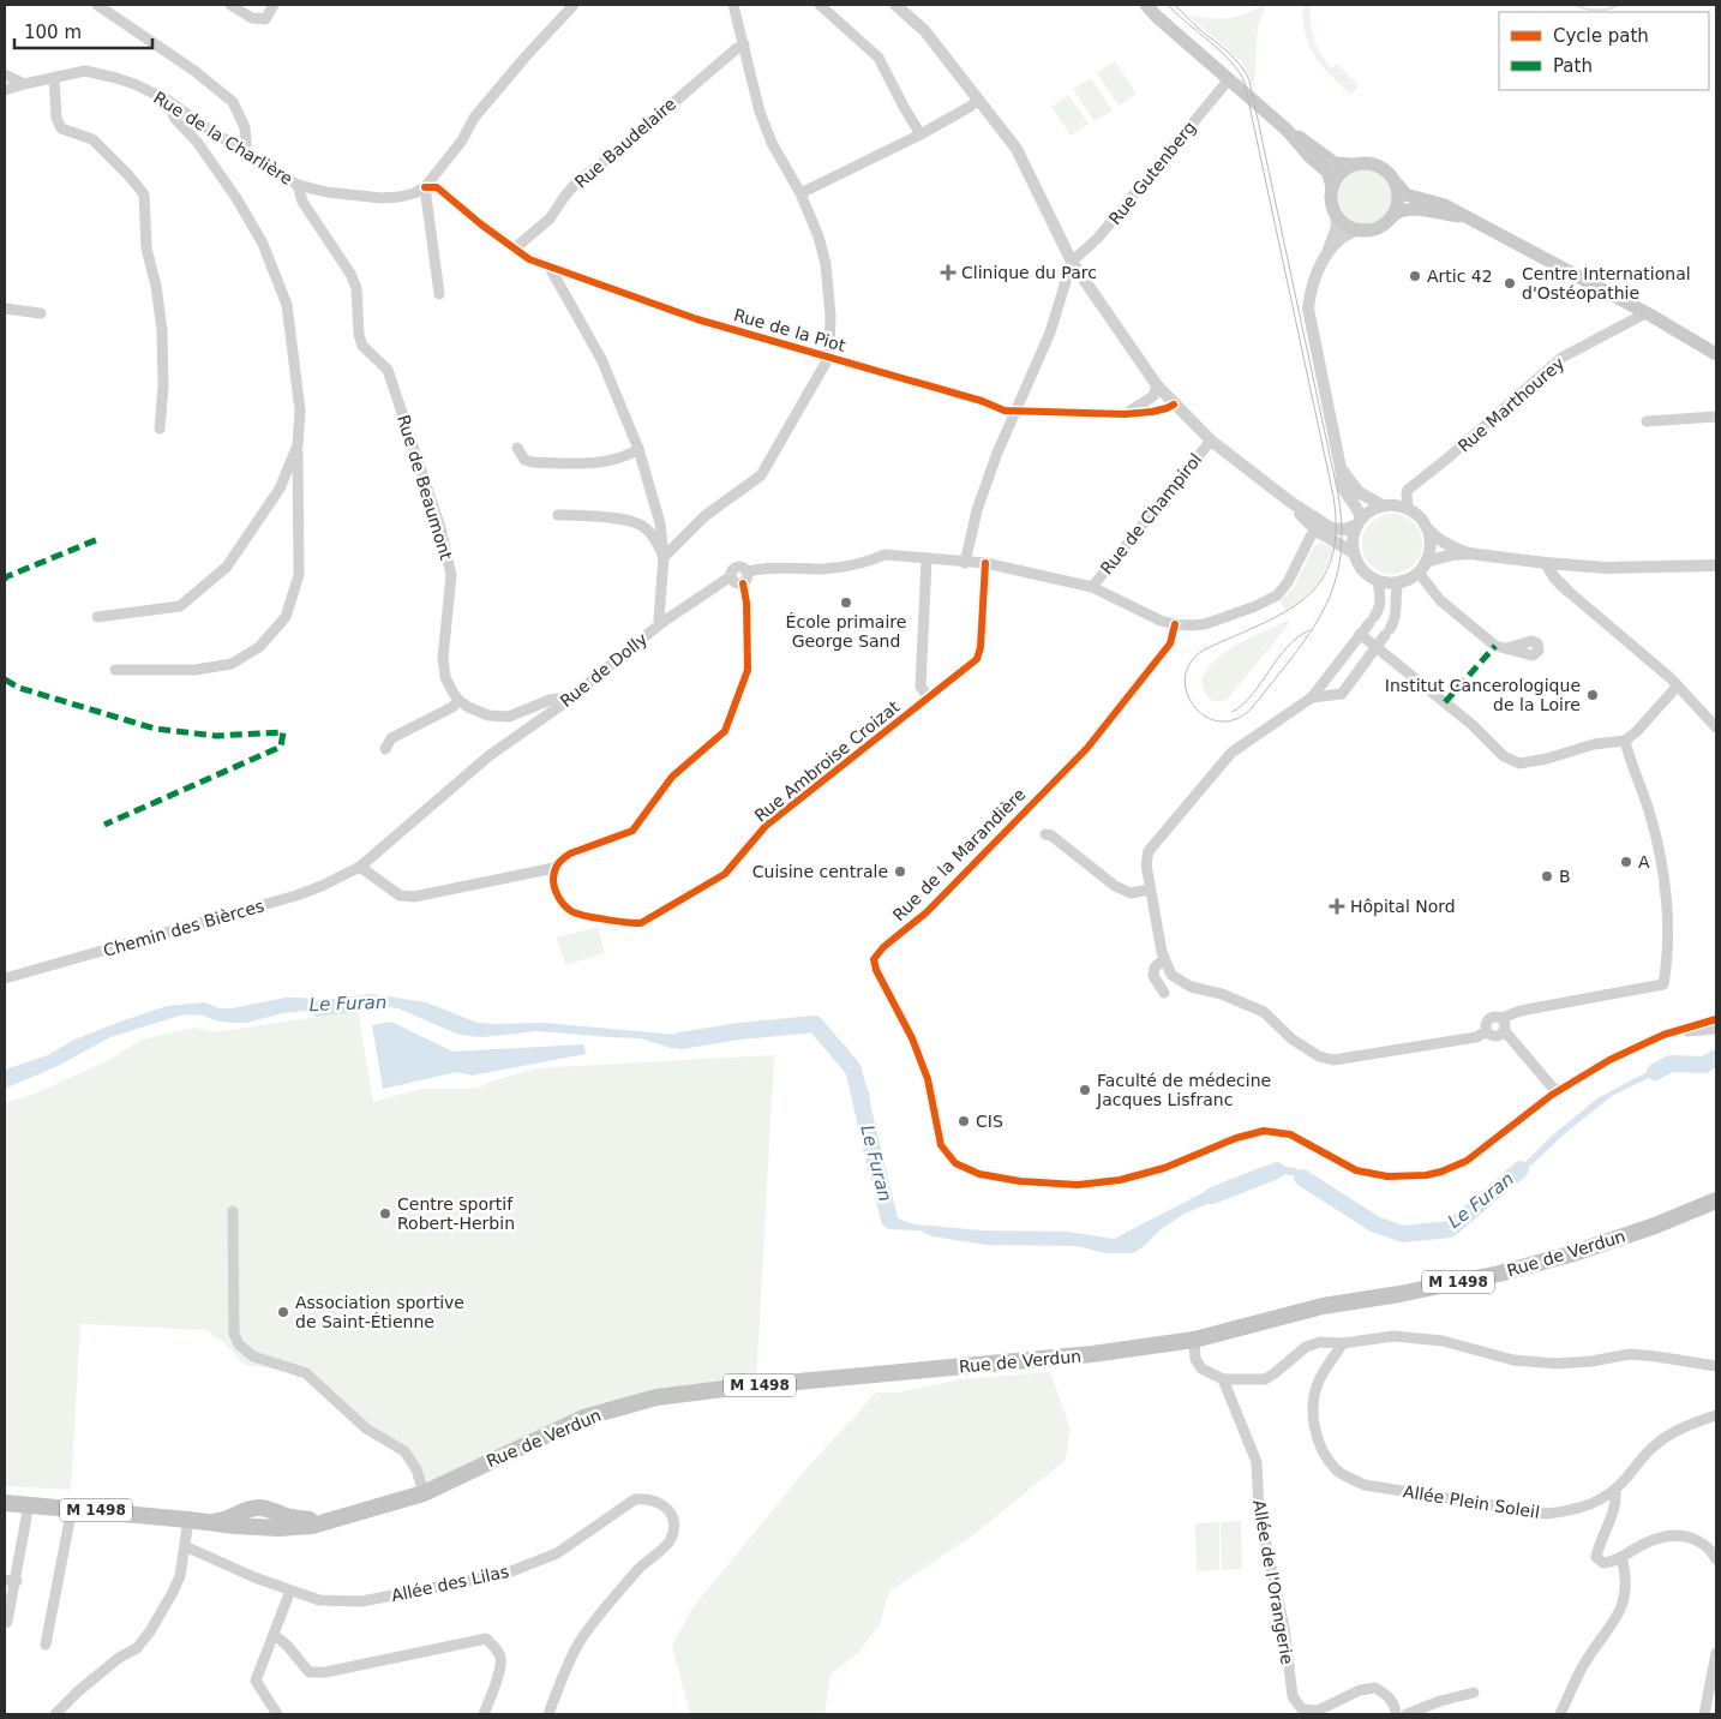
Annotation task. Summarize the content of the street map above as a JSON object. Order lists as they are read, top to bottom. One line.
{"streets":{"main road":["Rue de Verdun","M 1498"],"street":["Rue de la Charlière","Rue Baudelaire","Rue Gutenberg","Rue de la Piot","Rue Marthourey","Rue de Beaumont","Rue de Champirol","Rue de Dolly","Rue Ambroise Croizat","Rue de la Marandière","Chemin des Bièrces","Allée Plein Soleil","Allée de l'Orangerie","Allée des Lilas"]},"crossings":[["Rue de la Charlière","Rue de la Piot"],["Rue de la Charlière","Rue de Beaumont"],["Rue Baudelaire","Rue de la Piot"],["Rue de la Piot","Rue de Dolly"],["Rue de Dolly","Chemin des Bièrces"]],"water":["Le Furan"],"places":{"health":["Clinique du Parc","Hôpital Nord"],"other":["Artic 42","Centre International d'Ostéopathie","École primaire George Sand","Institut Cancerologique de la Loire","A","Cuisine centrale","B","Faculté de médecine Jacques Lisfranc","CIS","Centre sportif Robert-Herbin","Association sportive de Saint-Étienne"]},"legend":["Cycle path","Path"],"scale_bar":"100 m"}
